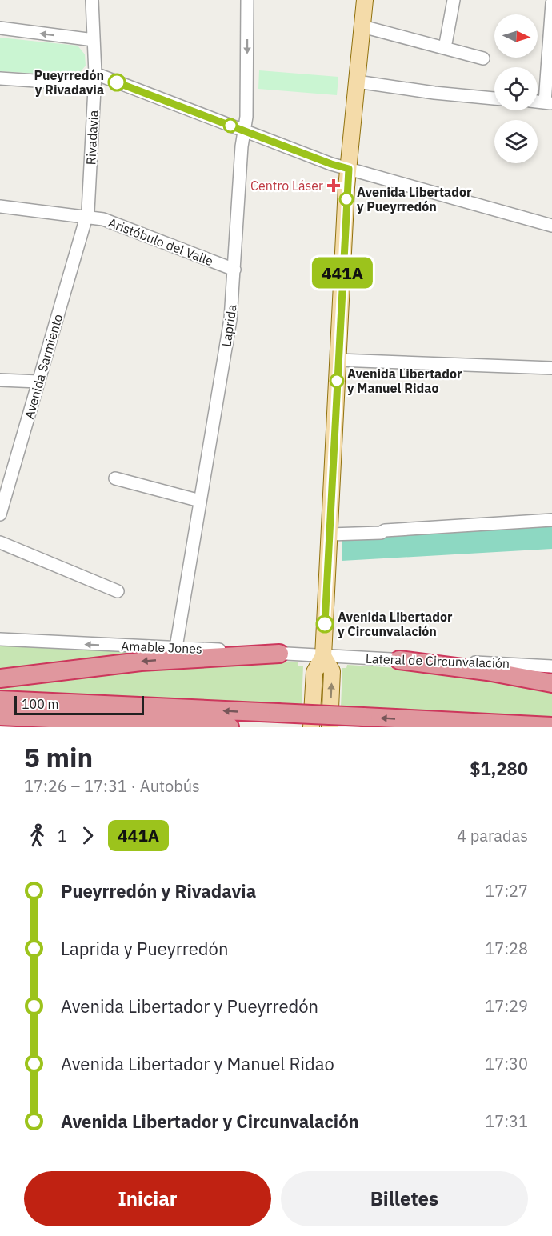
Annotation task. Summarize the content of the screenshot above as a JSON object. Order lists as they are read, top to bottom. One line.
{"streets":{"street":["Rivadavia","Aristóbulo del Valle","Laprida","Avenida Sarmiento","Amable Jones","Lateral de Circunvalación"]},"crossings":[["Rivadavia","Aristóbulo del Valle"],["Rivadavia","Avenida Sarmiento"],["Aristóbulo del Valle","Laprida"],["Aristóbulo del Valle","Avenida Sarmiento"],["Laprida","Amable Jones"],["Amable Jones","Lateral de Circunvalación"]],"places":{"other":["Pueyrredón y Rivadavia","Avenida Libertador y Pueyrredón","Avenida Libertador y Manuel Ridao","Avenida Libertador y Circunvalación"],"health":["Centro Láser"]},"lines":["bus line 441A"],"scale_bar":"100 m","north":"right","page":{"on_map":"441A","scale":"100 m","heading":["5 min","17:26 – 17:31 · Autobús","$1,280"],"legs":["1","441A","4 paradas"],"list":[{"name":"Pueyrredón y Rivadavia","value":"17:27"},{"name":"Laprida y Pueyrredón","value":"17:28"},{"name":"Avenida Libertador y Pueyrredón","value":"17:29"},{"name":"Avenida Libertador y Manuel Ridao","value":"17:30"},{"name":"Avenida Libertador y Circunvalación","value":"17:31"}],"buttons":["Iniciar","Billetes"]}}
